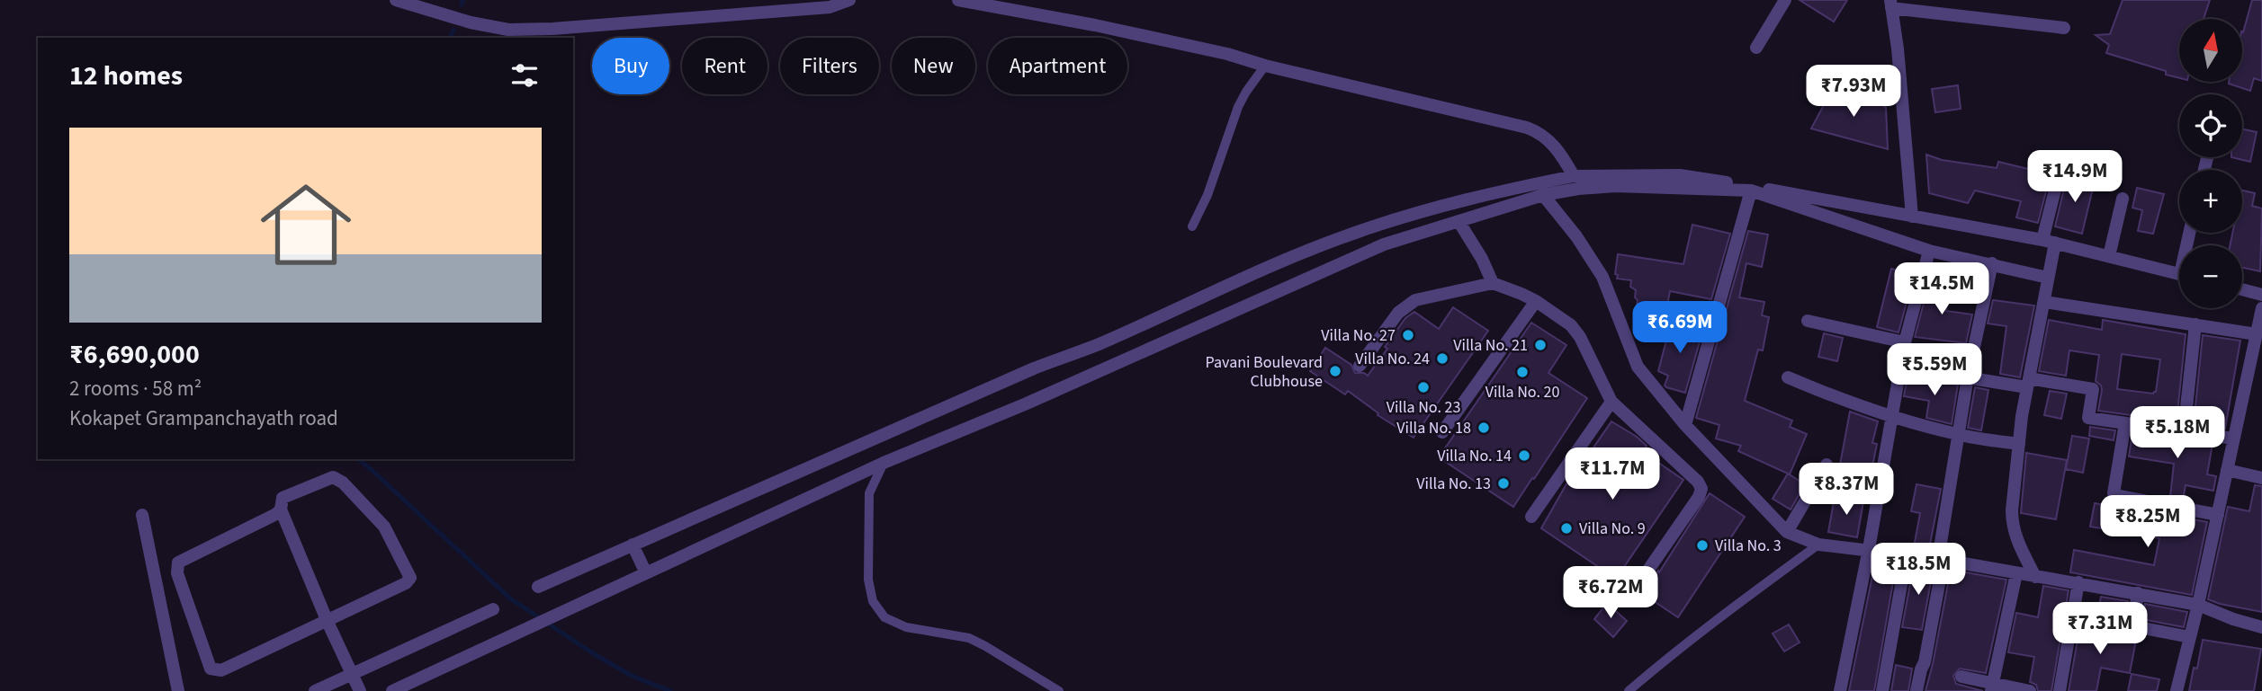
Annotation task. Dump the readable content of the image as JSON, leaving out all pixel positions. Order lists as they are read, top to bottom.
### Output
{
  "places": [
    "Villa No. 27",
    "Villa No. 21",
    "Villa No. 24",
    "Pavani Boulevard Clubhouse",
    "Villa No. 20",
    "Villa No. 23",
    "Villa No. 18",
    "Villa No. 14",
    "Villa No. 13",
    "Villa No. 9",
    "Villa No. 3"
  ],
  "north": "top",
  "page": {
    "map_buttons": ["+", "−"],
    "chip": [
      "Buy",
      "Rent",
      "Filters",
      "New",
      "Apartment"
    ],
    "heading": "12 homes",
    "price": [
      "₹7.93M",
      "₹14.9M",
      "₹14.5M",
      "₹6.69M",
      "₹5.59M",
      "₹5.18M",
      "₹11.7M",
      "₹8.37M",
      "₹8.25M",
      "₹18.5M",
      "₹6.72M",
      "₹7.31M"
    ],
    "list": [
      {
        "name": "₹6,690,000",
        "note": "2 rooms · 58 m² · Kokapet Grampanchayath road"
      }
    ]
  }
}
